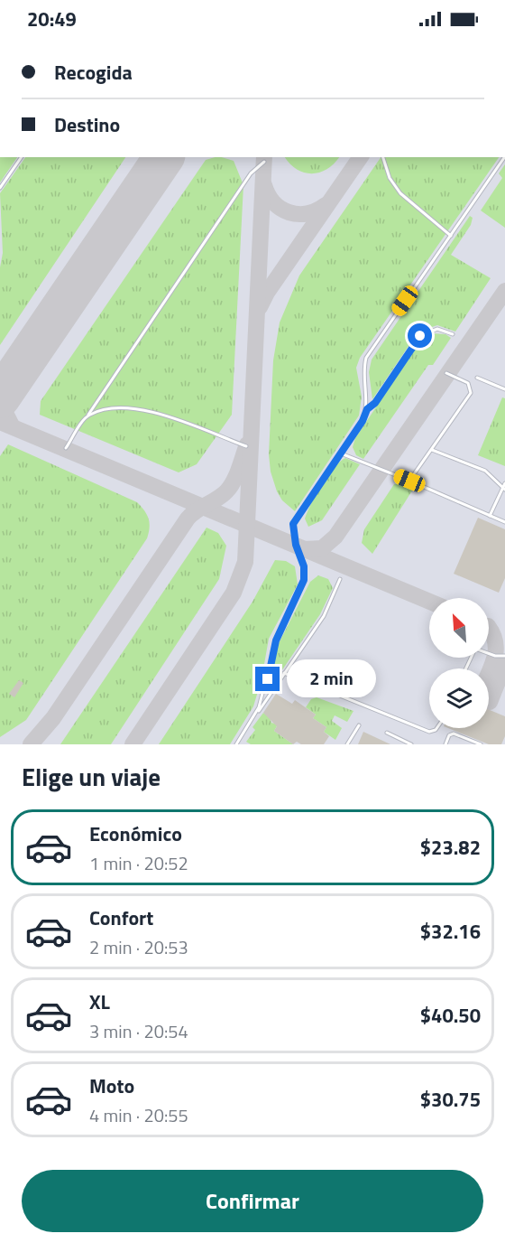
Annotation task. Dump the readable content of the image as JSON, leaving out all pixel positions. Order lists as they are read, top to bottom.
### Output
{
  "north": "top left",
  "page": {
    "status": "20:49",
    "banner": ["Recogida", "Destino"],
    "bubble": "2 min",
    "heading": "Elige un viaje",
    "list": [
      {
        "name": "Económico",
        "note": "1 min · 20:52",
        "value": "$23.82"
      },
      {
        "name": "Confort",
        "note": "2 min · 20:53",
        "value": "$32.16"
      },
      {
        "name": "XL",
        "note": "3 min · 20:54",
        "value": "$40.50"
      },
      {
        "name": "Moto",
        "note": "4 min · 20:55",
        "value": "$30.75"
      }
    ],
    "buttons": "Confirmar"
  }
}
